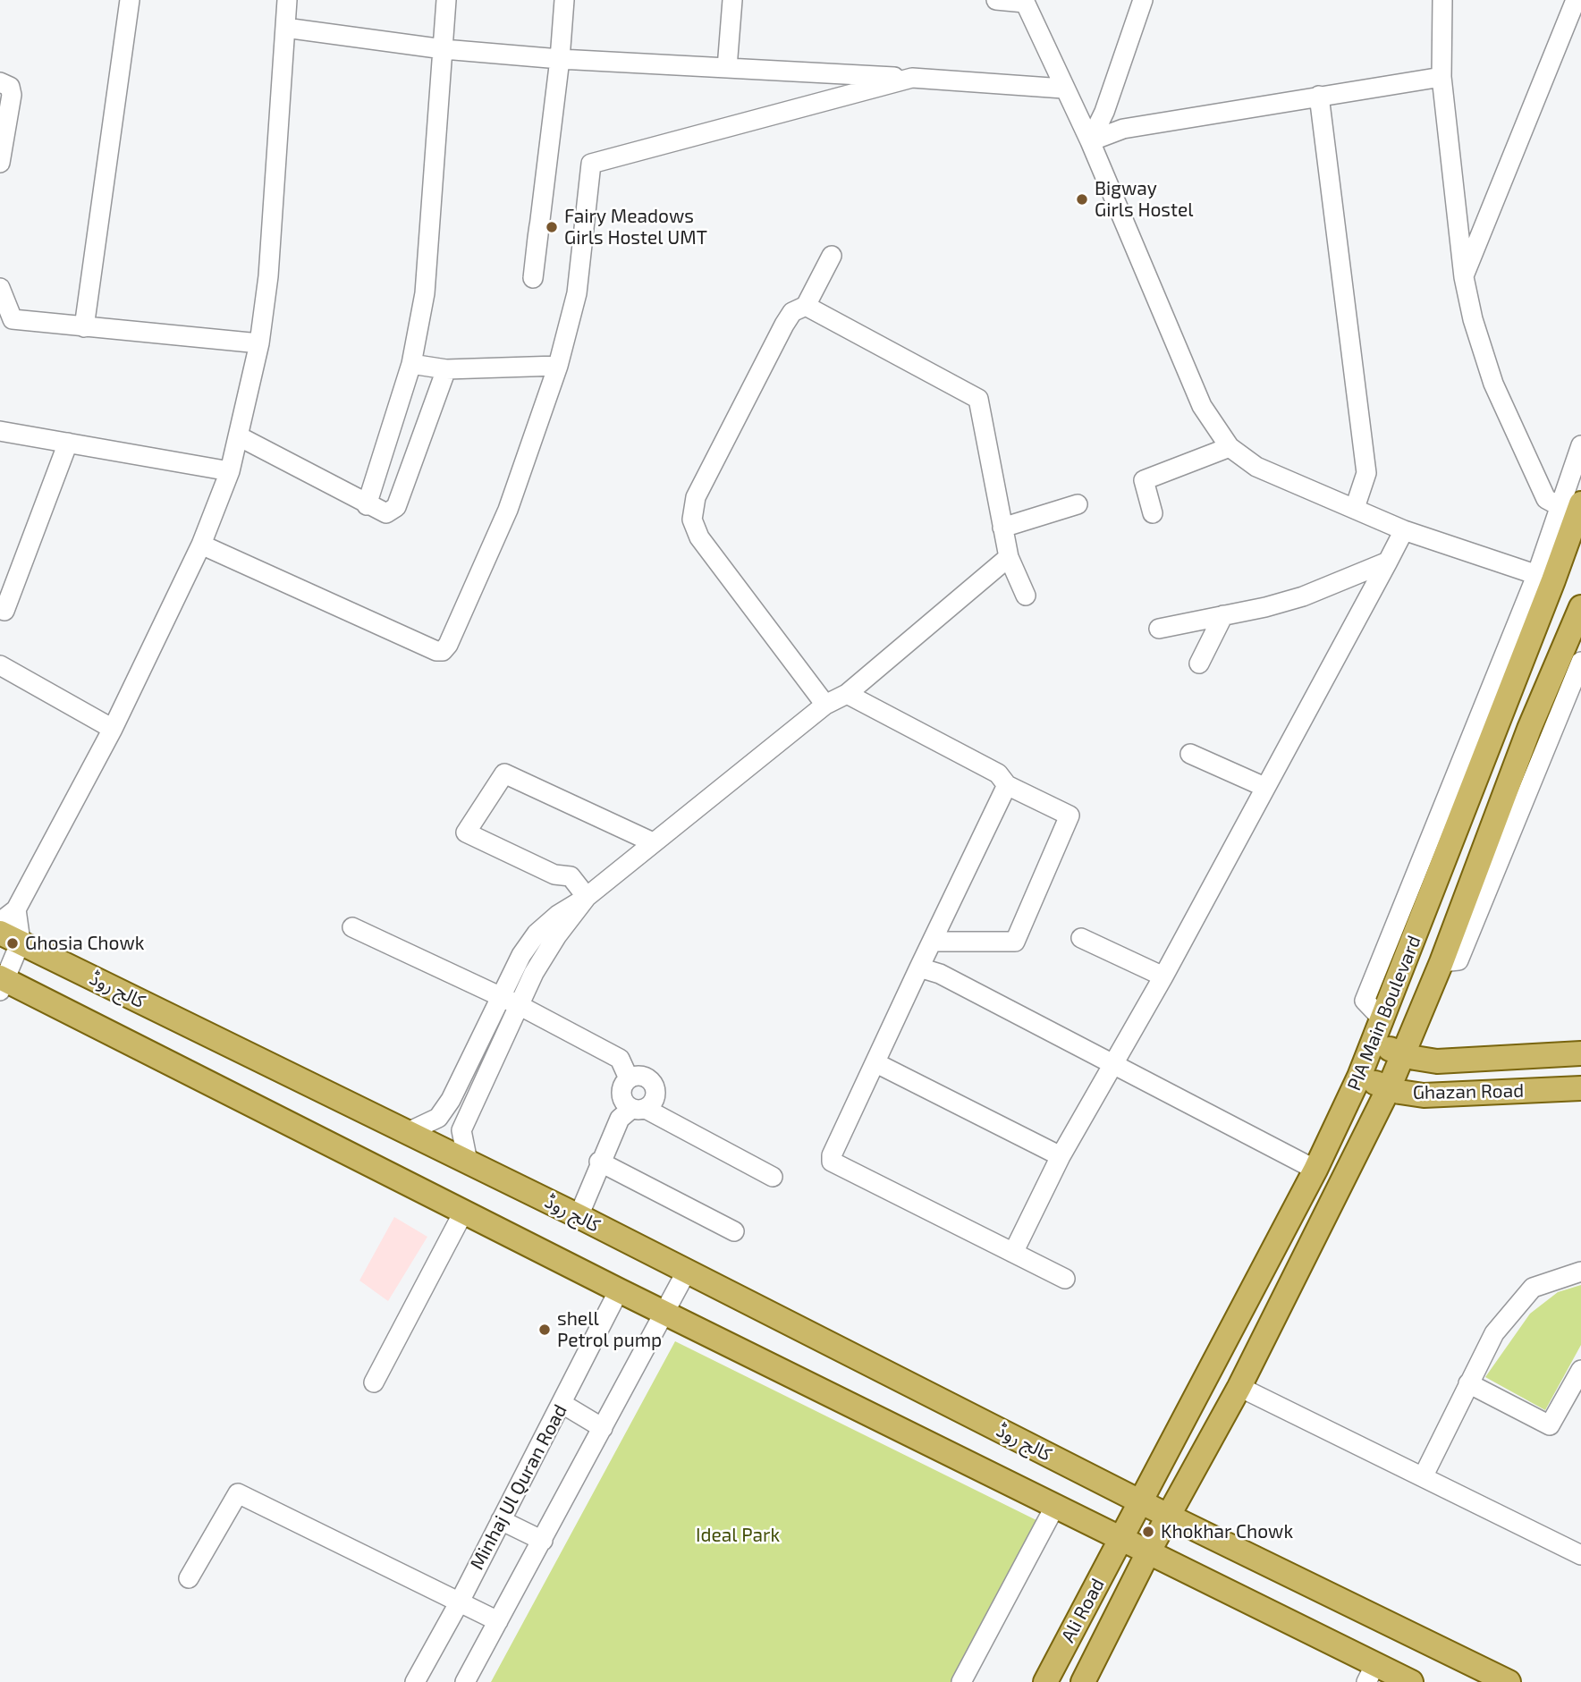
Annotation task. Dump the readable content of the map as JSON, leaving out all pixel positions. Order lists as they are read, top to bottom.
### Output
{
  "streets": {
    "main road": [
      "کالج روڈ",
      "PIA Main Boulevard",
      "Ghazan Road",
      "Ali Road"
    ],
    "street": ["Minhaj Ul Quran Road"]
  },
  "crossings": [
    ["کالج روڈ", "PIA Main Boulevard"],
    ["کالج روڈ", "Ali Road"],
    ["PIA Main Boulevard", "Ghazan Road"],
    ["PIA Main Boulevard", "Ali Road"]
  ],
  "parks": ["Ideal Park"],
  "places": [
    "Bigway Girls Hostel",
    "Fairy Meadows Girls Hostel UMT",
    "Ghosia Chowk",
    "shell Petrol pump",
    "Khokhar Chowk"
  ]
}
